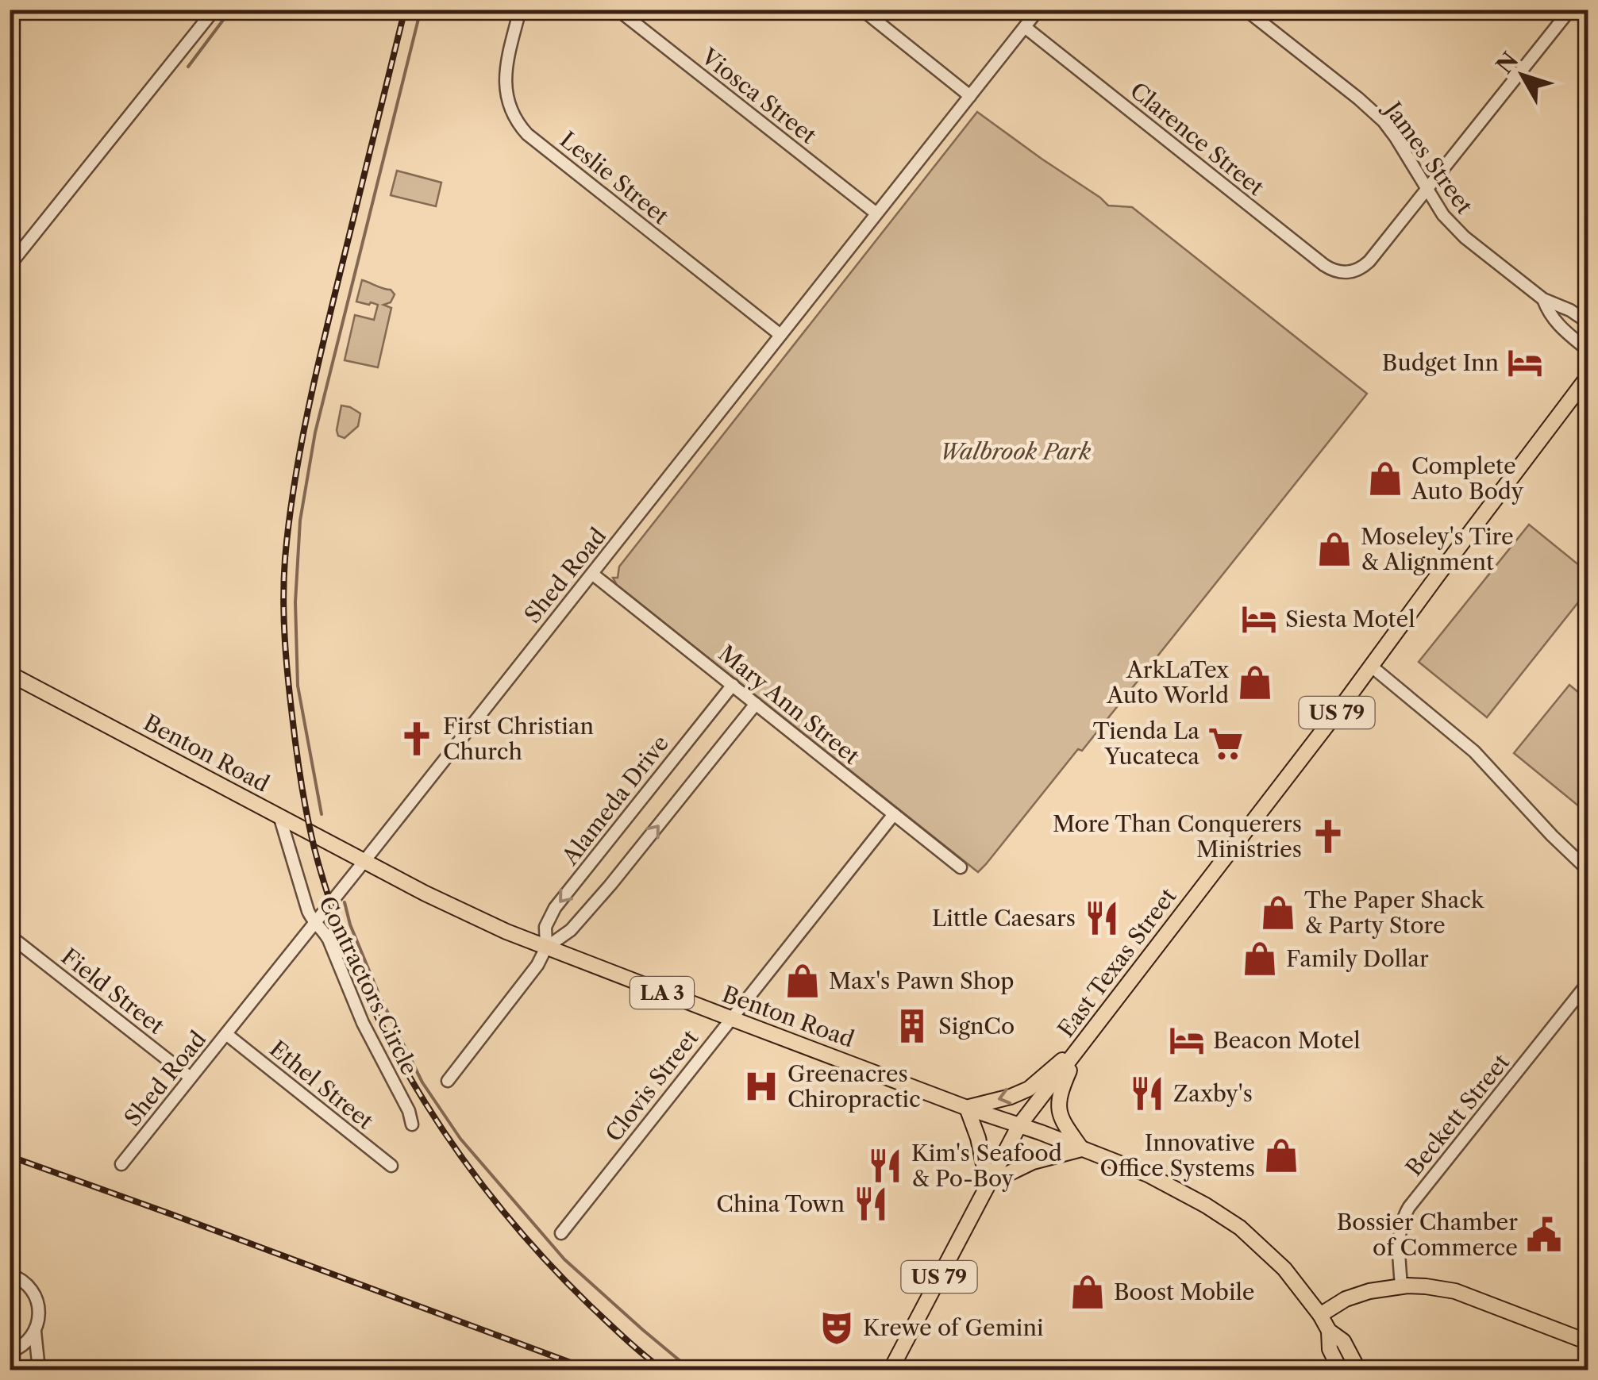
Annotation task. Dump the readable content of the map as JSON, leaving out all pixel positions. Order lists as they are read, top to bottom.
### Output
{
  "streets": {
    "main road": [
      "US 79",
      "Benton Road",
      "East Texas Street",
      "LA 3"
    ],
    "street": [
      "Viosca Street",
      "Clarence Street",
      "James Street",
      "Leslie Street",
      "Shed Road",
      "Mary Ann Street",
      "Alameda Drive",
      "Contractors Circle",
      "Field Street",
      "Ethel Street",
      "Clovis Street",
      "Beckett Street"
    ]
  },
  "crossings": [
    ["Viosca Street", "Shed Road"],
    ["Clarence Street", "James Street"],
    ["Clarence Street", "Shed Road"],
    ["Leslie Street", "Shed Road"],
    ["Shed Road", "Mary Ann Street"],
    ["Shed Road", "Benton Road"],
    ["Shed Road", "Contractors Circle"],
    ["Shed Road", "Field Street"],
    ["Shed Road", "Ethel Street"],
    ["Mary Ann Street", "Alameda Drive"],
    ["Mary Ann Street", "Clovis Street"],
    ["Benton Road", "Alameda Drive"],
    ["Benton Road", "East Texas Street"],
    ["Benton Road", "Contractors Circle"],
    ["Benton Road", "LA 3"],
    ["Benton Road", "Clovis Street"]
  ],
  "parks": ["Walbrook Park"],
  "places": {
    "hotel": ["Budget Inn", "Siesta Motel", "Beacon Motel"],
    "shop": [
      "Complete Auto Body",
      "Moseley's Tire & Alignment",
      "ArkLaTex Auto World",
      "The Paper Shack & Party Store",
      "Family Dollar",
      "Max's Pawn Shop",
      "Innovative Office Systems",
      "Boost Mobile"
    ],
    "church": ["First Christian Church", "More Than Conquerers Ministries"],
    "supermarket": ["Tienda La Yucateca"],
    "restaurant": [
      "Little Caesars",
      "Zaxby's",
      "Kim's Seafood & Po-Boy",
      "China Town"
    ],
    "building": ["SignCo"],
    "hospital": ["Greenacres Chiropractic"],
    "public building": ["Bossier Chamber of Commerce"],
    "theatre": ["Krewe of Gemini"]
  },
  "north": "top left"
}
